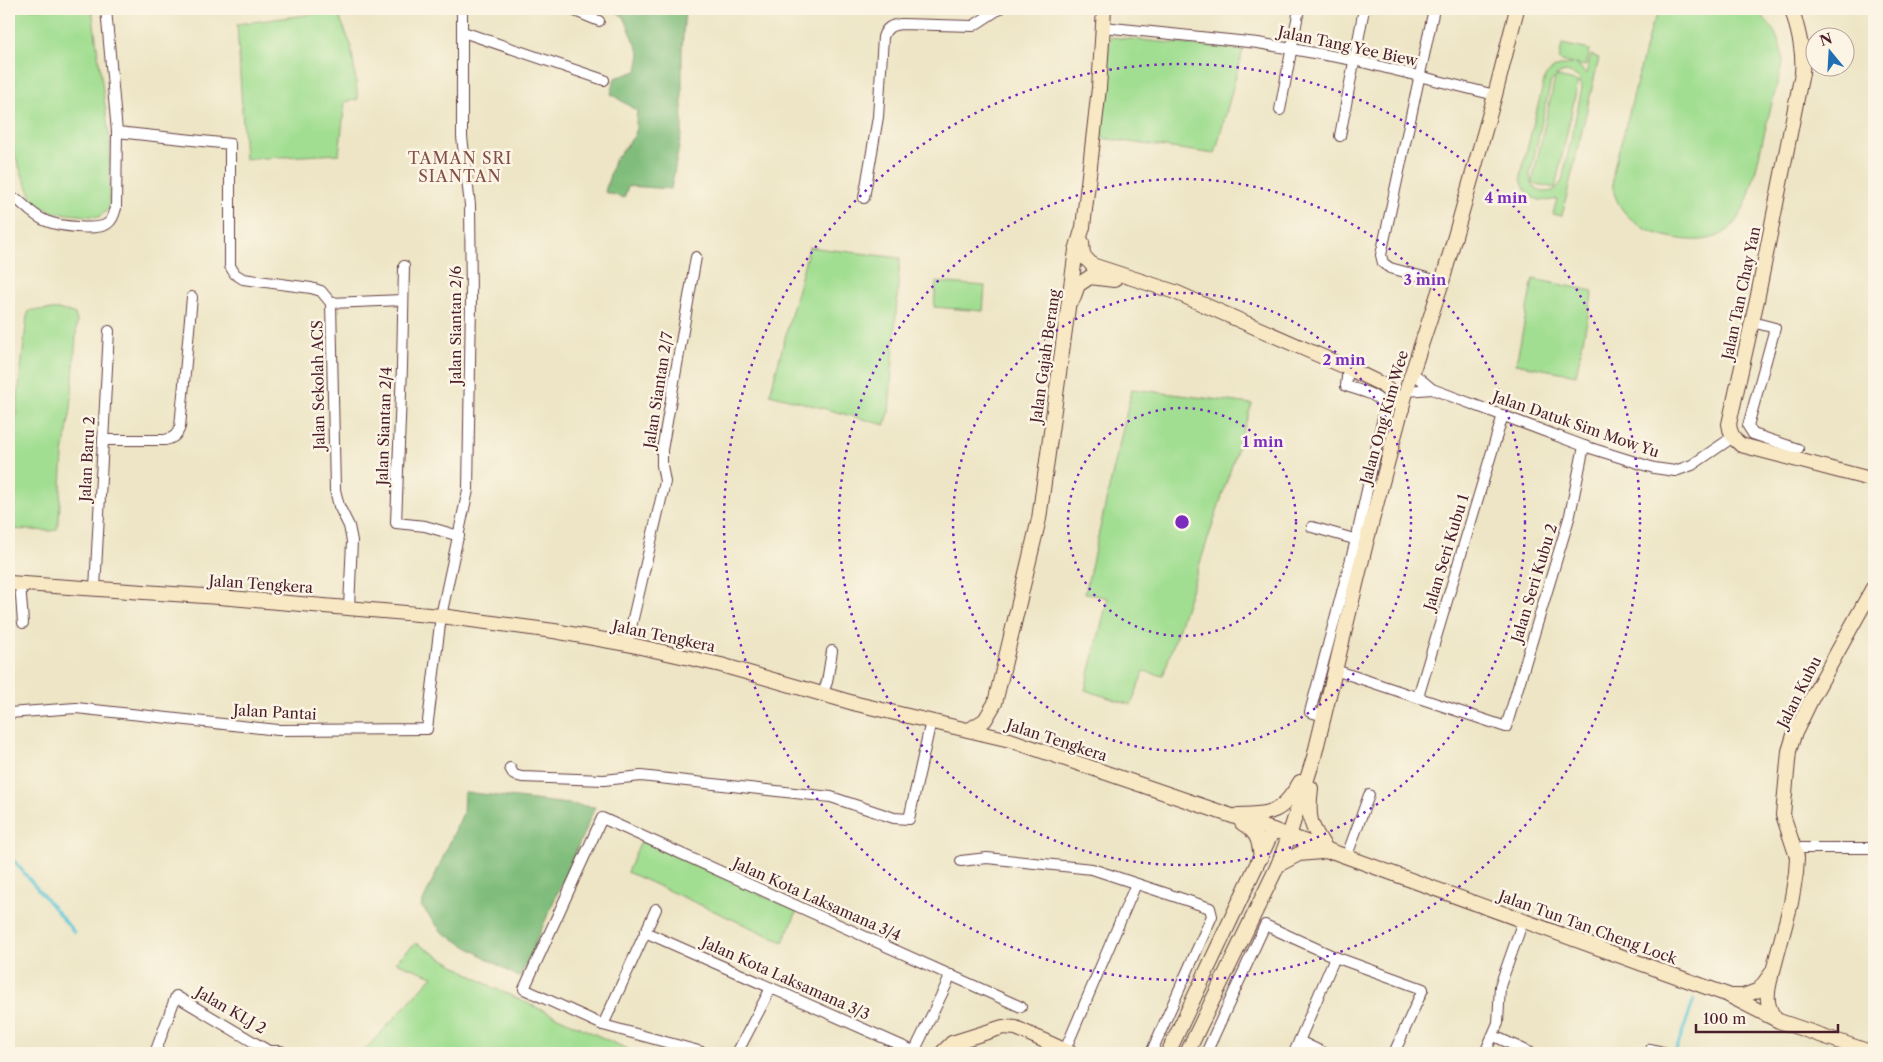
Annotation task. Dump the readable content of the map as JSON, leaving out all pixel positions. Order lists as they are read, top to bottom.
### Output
{
  "streets": {
    "main road": [
      "Jalan Tan Chay Yan",
      "Jalan Gajah Berang",
      "Jalan Ong Kim Wee",
      "Jalan Tengkera",
      "Jalan Kubu",
      "Jalan Tun Tan Cheng Lock"
    ],
    "street": [
      "Jalan Tang Yee Biew",
      "Jalan Siantan 2/6",
      "Jalan Sekolah ACS",
      "Jalan Siantan 2/7",
      "Jalan Datuk Sim Mow Yu",
      "Jalan Siantan 2/4",
      "Jalan Baru 2",
      "Jalan Seri Kubu 1",
      "Jalan Seri Kubu 2",
      "Jalan Pantai",
      "Jalan Kota Laksamana 3/4",
      "Jalan Kota Laksamana 3/3",
      "Jalan KLJ 2"
    ]
  },
  "crossings": [
    ["Jalan Tang Yee Biew", "Jalan Gajah Berang"],
    ["Jalan Tang Yee Biew", "Jalan Ong Kim Wee"],
    ["Jalan Tan Chay Yan", "Jalan Datuk Sim Mow Yu"],
    ["Jalan Siantan 2/6", "Jalan Siantan 2/4"],
    ["Jalan Siantan 2/6", "Jalan Tengkera"],
    ["Jalan Siantan 2/6", "Jalan Pantai"],
    ["Jalan Gajah Berang", "Jalan Tengkera"],
    ["Jalan Sekolah ACS", "Jalan Tengkera"],
    ["Jalan Siantan 2/7", "Jalan Tengkera"],
    ["Jalan Ong Kim Wee", "Jalan Datuk Sim Mow Yu"],
    ["Jalan Ong Kim Wee", "Jalan Tengkera"],
    ["Jalan Ong Kim Wee", "Jalan Tun Tan Cheng Lock"],
    ["Jalan Datuk Sim Mow Yu", "Jalan Seri Kubu 1"],
    ["Jalan Datuk Sim Mow Yu", "Jalan Seri Kubu 2"],
    ["Jalan Baru 2", "Jalan Tengkera"],
    ["Jalan Seri Kubu 1", "Jalan Seri Kubu 2"],
    ["Jalan Tengkera", "Jalan Pantai"],
    ["Jalan Tengkera", "Jalan Tun Tan Cheng Lock"],
    ["Jalan Kubu", "Jalan Tun Tan Cheng Lock"]
  ],
  "districts": ["TAMAN SRI SIANTAN"],
  "scale_bar": "100 m",
  "north": "top",
  "rings": [
    "4 min",
    "3 min",
    "2 min",
    "1 min"
  ]
}
